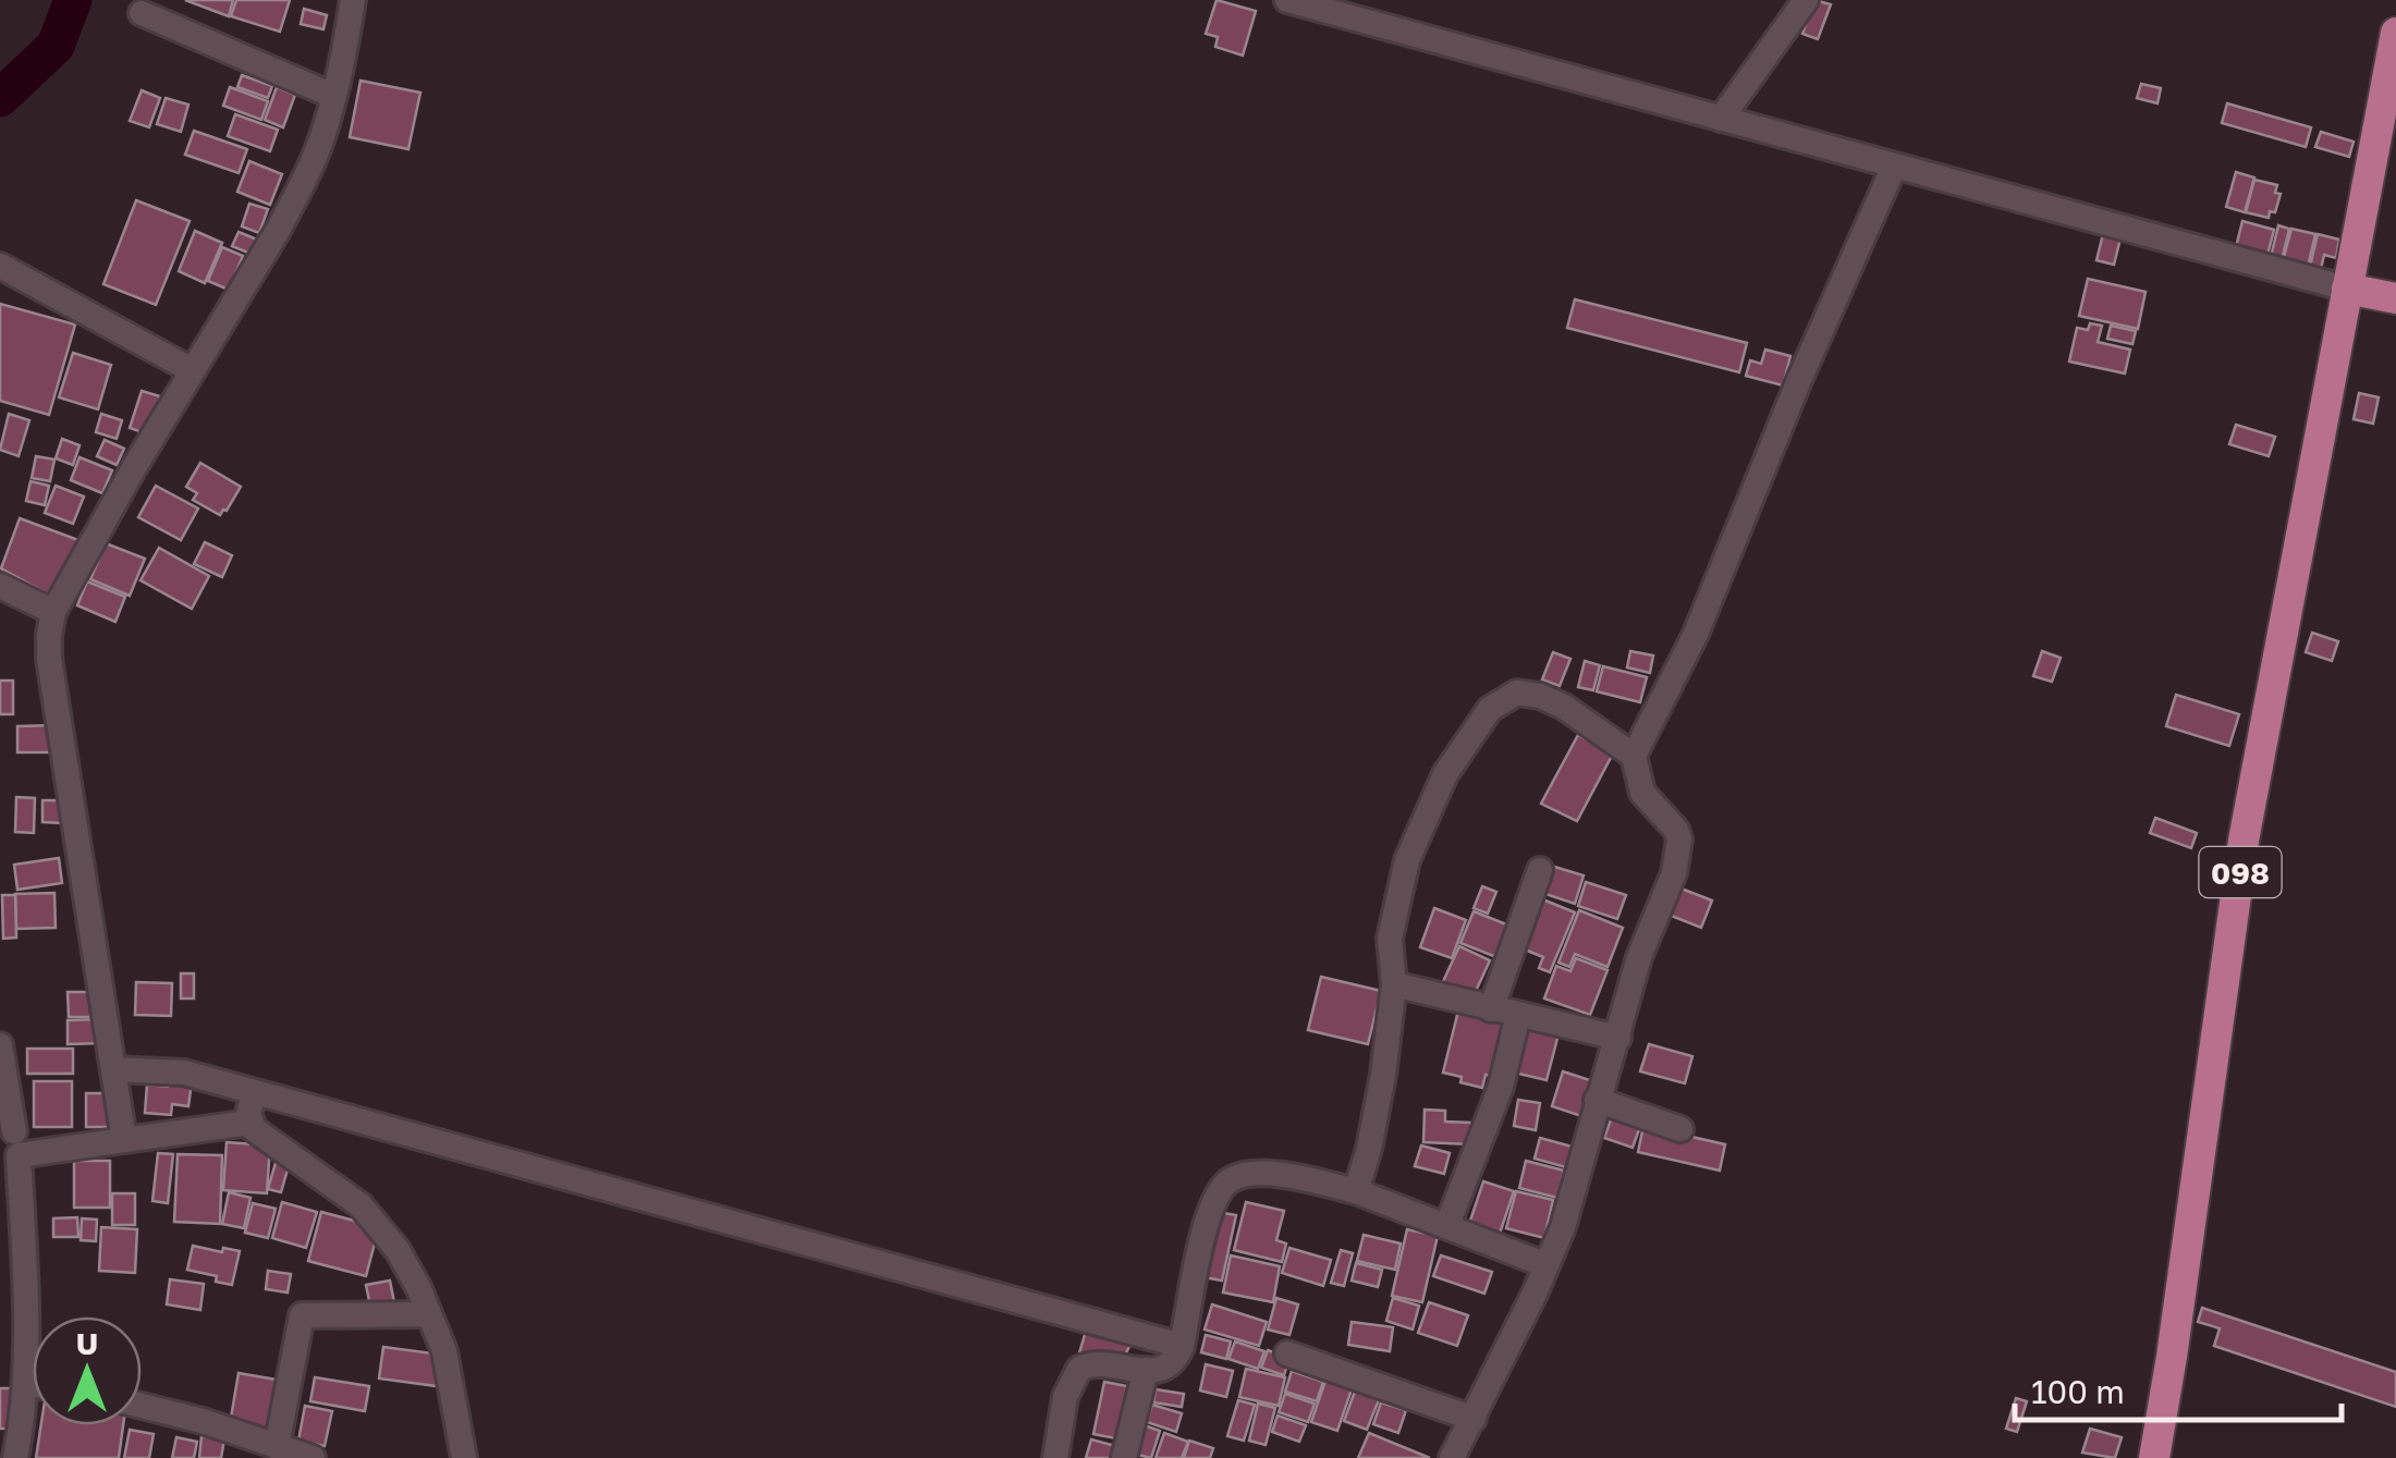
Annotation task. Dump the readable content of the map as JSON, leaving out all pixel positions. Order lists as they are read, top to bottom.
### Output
{
  "streets": {
    "main road": ["098"]
  },
  "scale_bar": "100 m",
  "north": "top"
}
